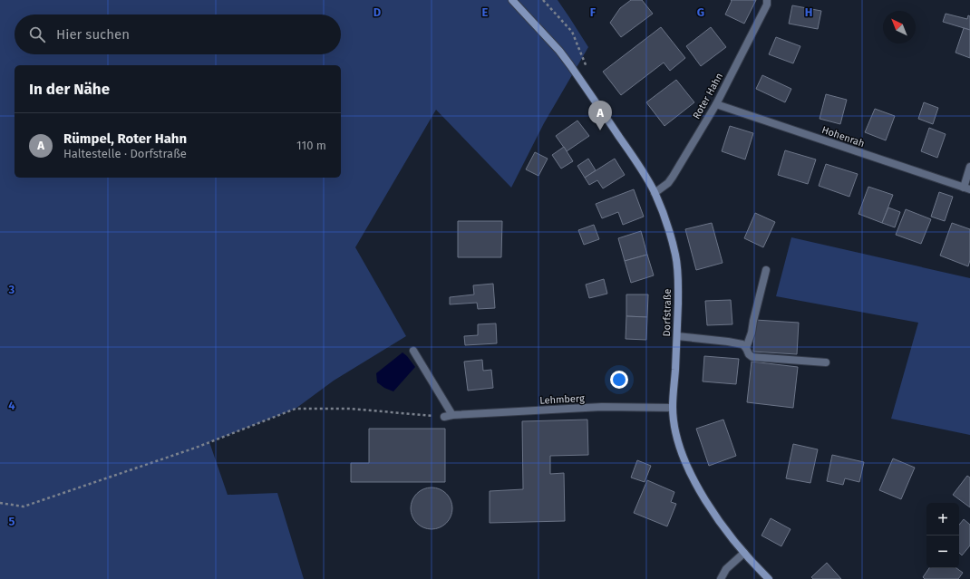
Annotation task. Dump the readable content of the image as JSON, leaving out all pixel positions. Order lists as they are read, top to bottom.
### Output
{
  "streets": {
    "street": [
      "Roter Hahn",
      "Hohenrah",
      "Dorfstraße",
      "Lehmberg"
    ]
  },
  "crossings": [
    ["Roter Hahn", "Hohenrah"],
    ["Roter Hahn", "Dorfstraße"],
    ["Dorfstraße", "Lehmberg"]
  ],
  "north": "top left",
  "page": {
    "search": "Hier suchen",
    "heading": "In der Nähe",
    "pins": "A",
    "list": [
      {
        "mark": "A",
        "name": "Rümpel, Roter Hahn",
        "note": "Haltestelle · Dorfstraße",
        "value": "110 m"
      }
    ],
    "map_buttons": ["+", "−"]
  },
  "grid": {
    "columns": [
      "D",
      "E",
      "F",
      "G",
      "H"
    ],
    "rows": ["3", "4", "5"]
  }
}
